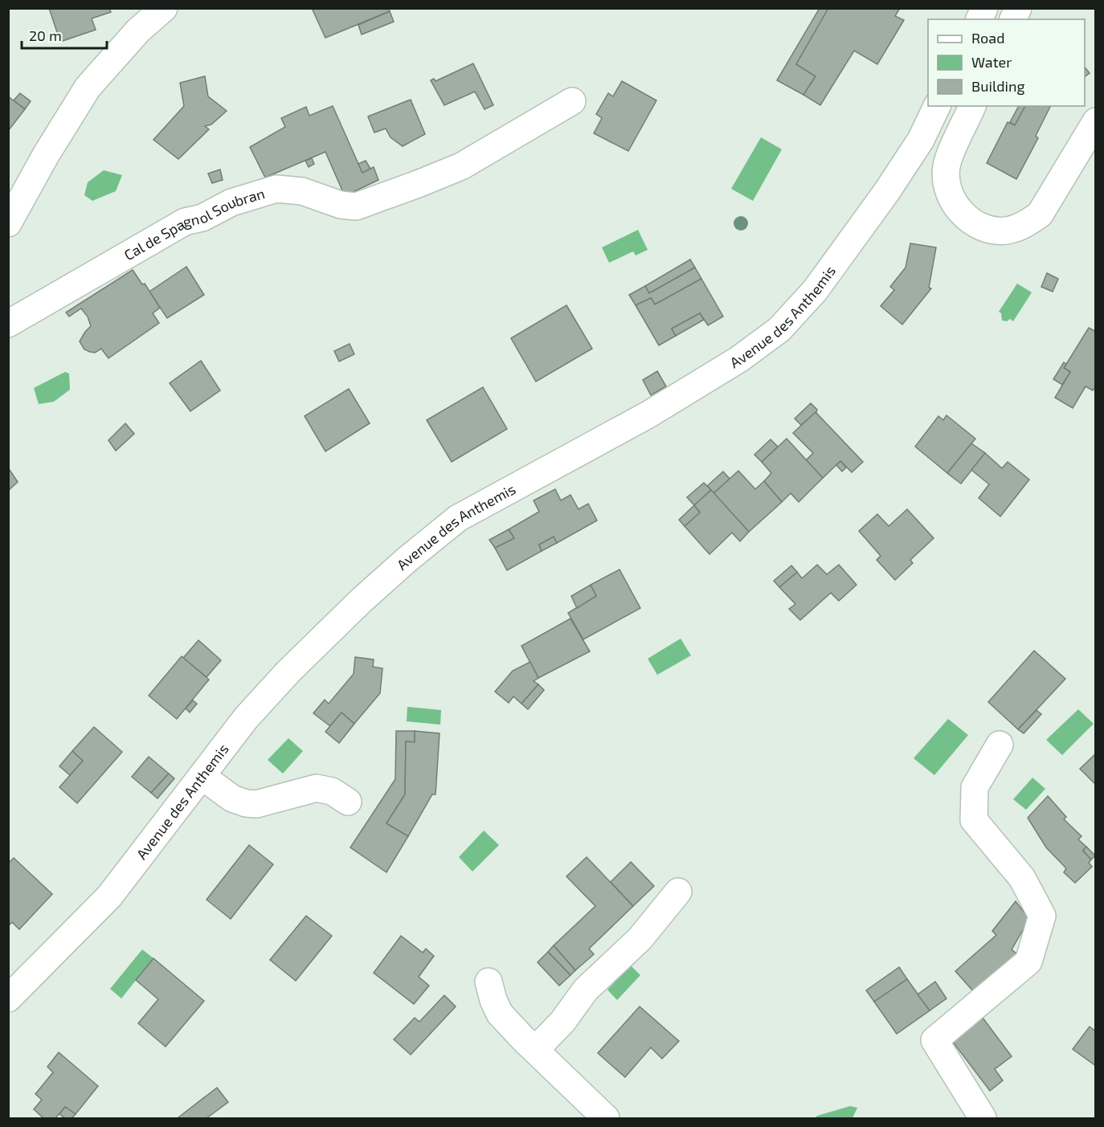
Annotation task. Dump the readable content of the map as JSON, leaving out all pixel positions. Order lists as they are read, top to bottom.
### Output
{
  "streets": {
    "street": ["Cal de Spagnol Soubran", "Avenue des Anthemis"]
  },
  "legend": ["Road", "Water", "Building"],
  "scale_bar": "20 m"
}
